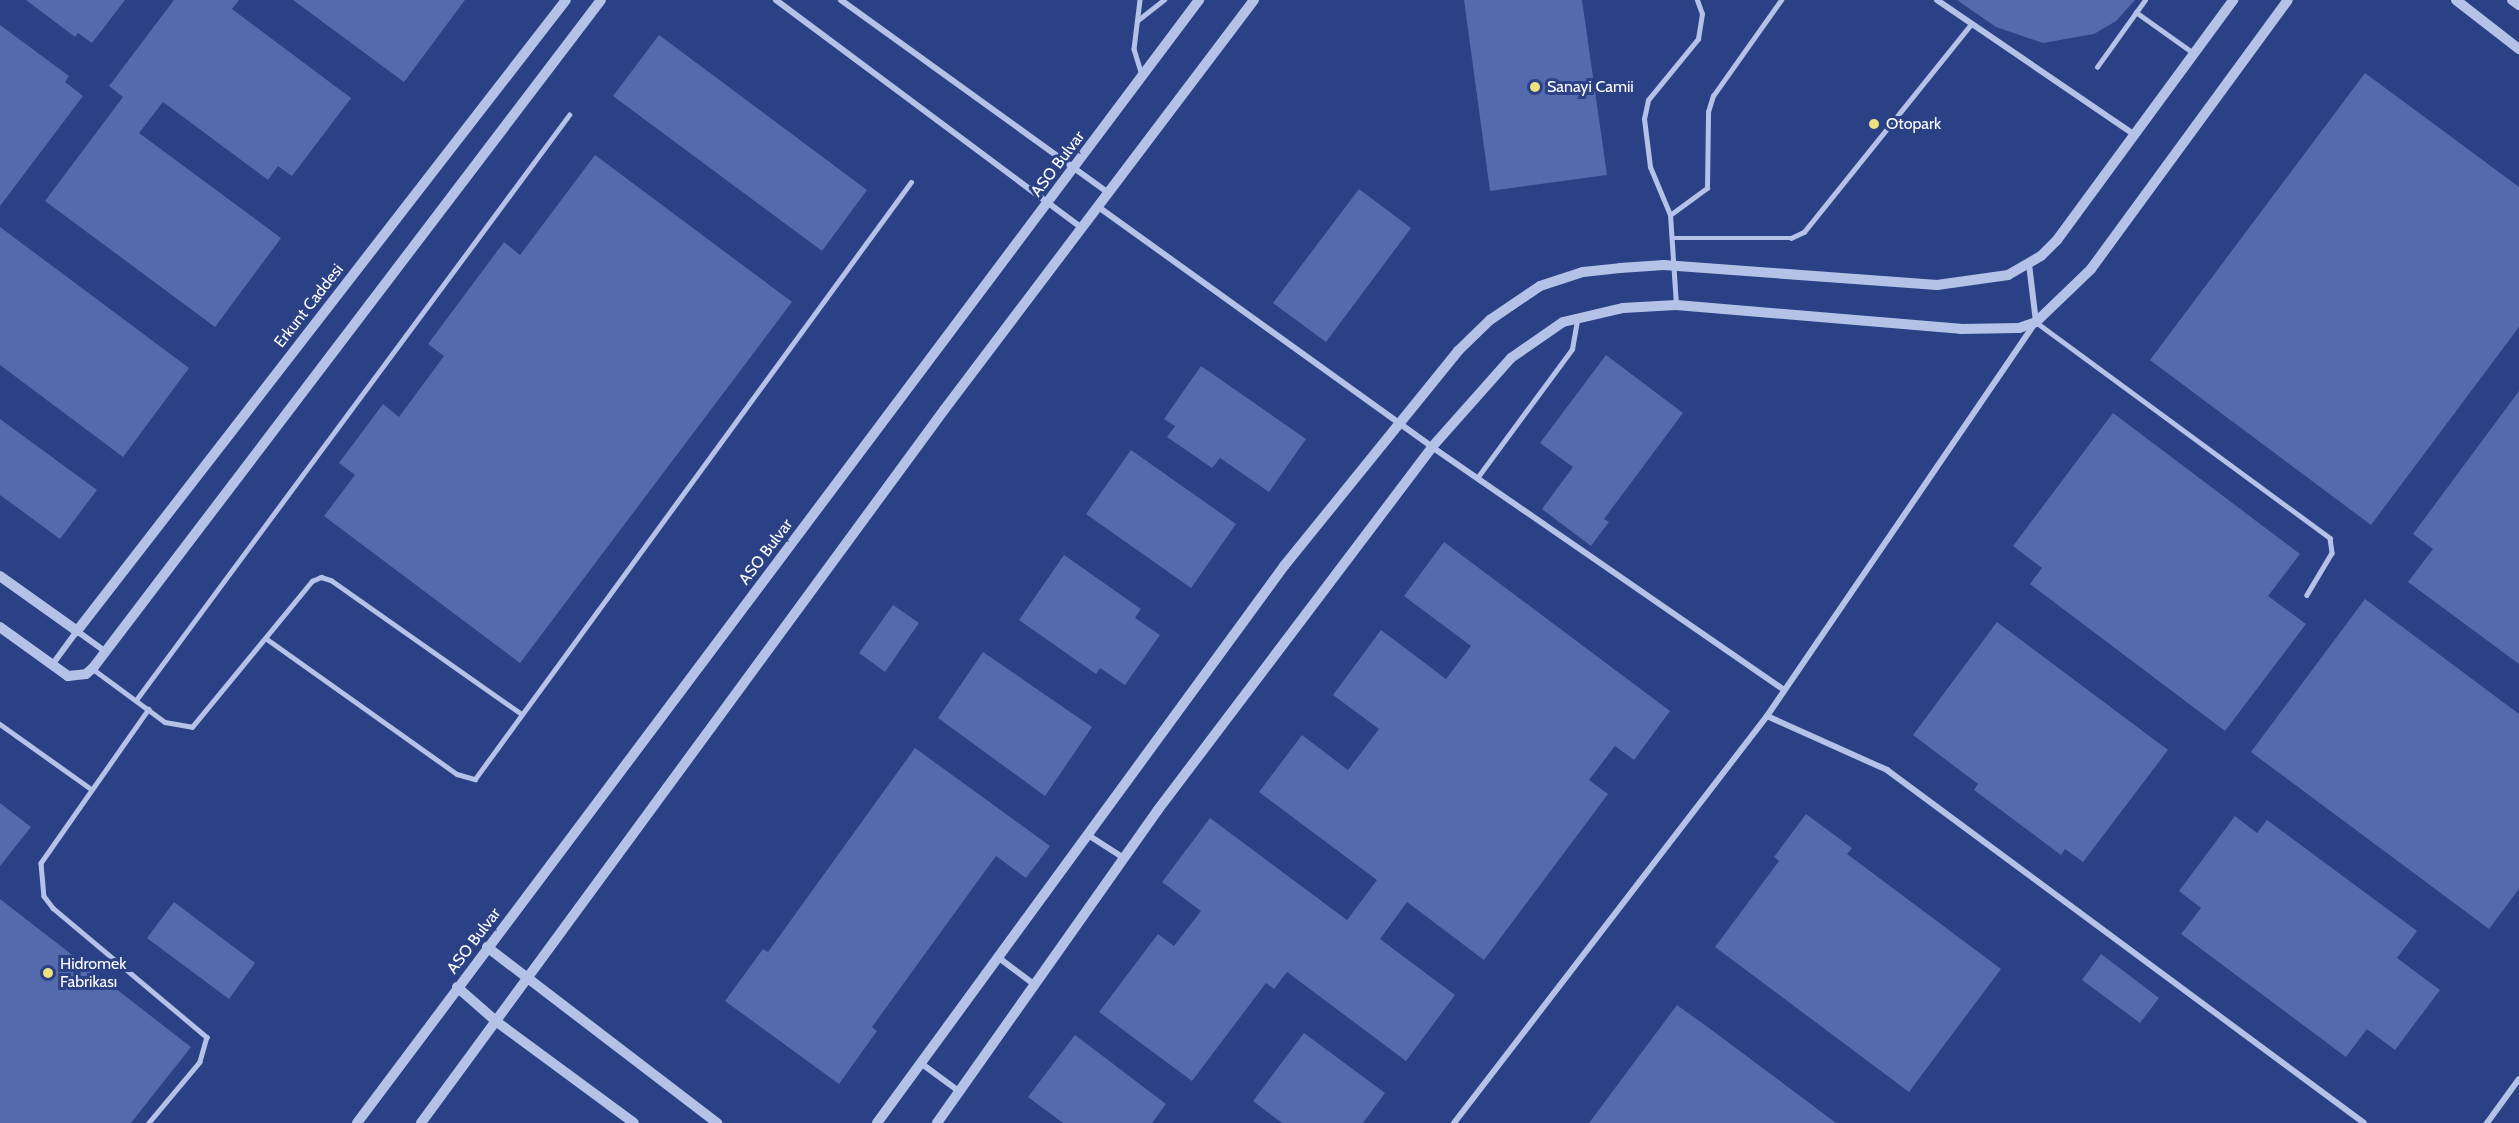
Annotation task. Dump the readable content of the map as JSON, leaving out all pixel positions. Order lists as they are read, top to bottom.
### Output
{
  "streets": {
    "street": ["ASO Bulvar", "Erkunt Caddesi"]
  },
  "places": ["Sanayi Camii", "Otopark", "Hidromek Fabrikası"]
}
